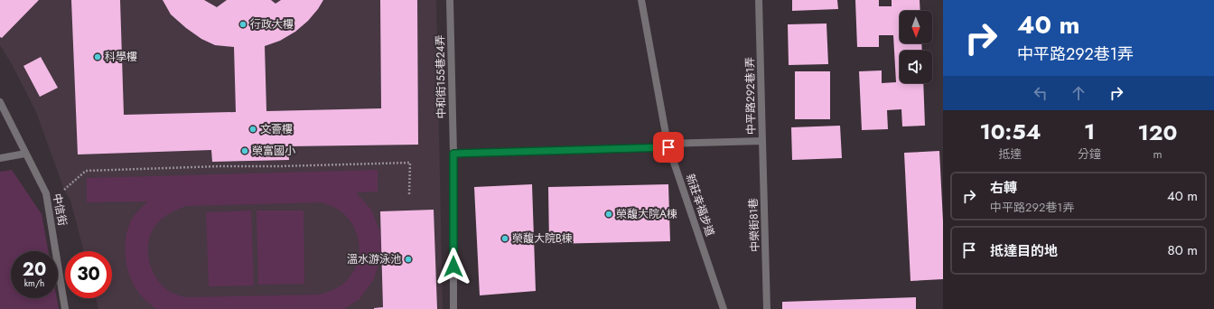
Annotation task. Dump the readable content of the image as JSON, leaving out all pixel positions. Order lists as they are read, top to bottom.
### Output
{
  "streets": {
    "street": [
      "中和街155巷24弄",
      "中平路292巷1弄",
      "新莊幸福步道",
      "中信街",
      "中榮街81巷"
    ]
  },
  "crossings": [
    ["中和街155巷24弄", "中平路292巷1弄"],
    ["中平路292巷1弄", "新莊幸福步道"],
    ["中平路292巷1弄", "中榮街81巷"]
  ],
  "places": [
    "行政大樓",
    "科學樓",
    "文薈樓",
    "榮富國小",
    "榮馥大院A棟",
    "榮馥大院B棟",
    "溫水游泳池"
  ],
  "north": "bottom",
  "page": {
    "turn": ["40 m", "中平路292巷1弄"],
    "eta": [
      "10:54",
      "抵達",
      "1",
      "分鐘",
      "120",
      "m"
    ],
    "list": [
      {
        "name": "右轉",
        "note": "中平路292巷1弄",
        "value": "40 m"
      },
      {
        "name": "抵達目的地",
        "value": "80 m"
      }
    ],
    "speed": "20 km/h",
    "limit": "30"
  }
}
